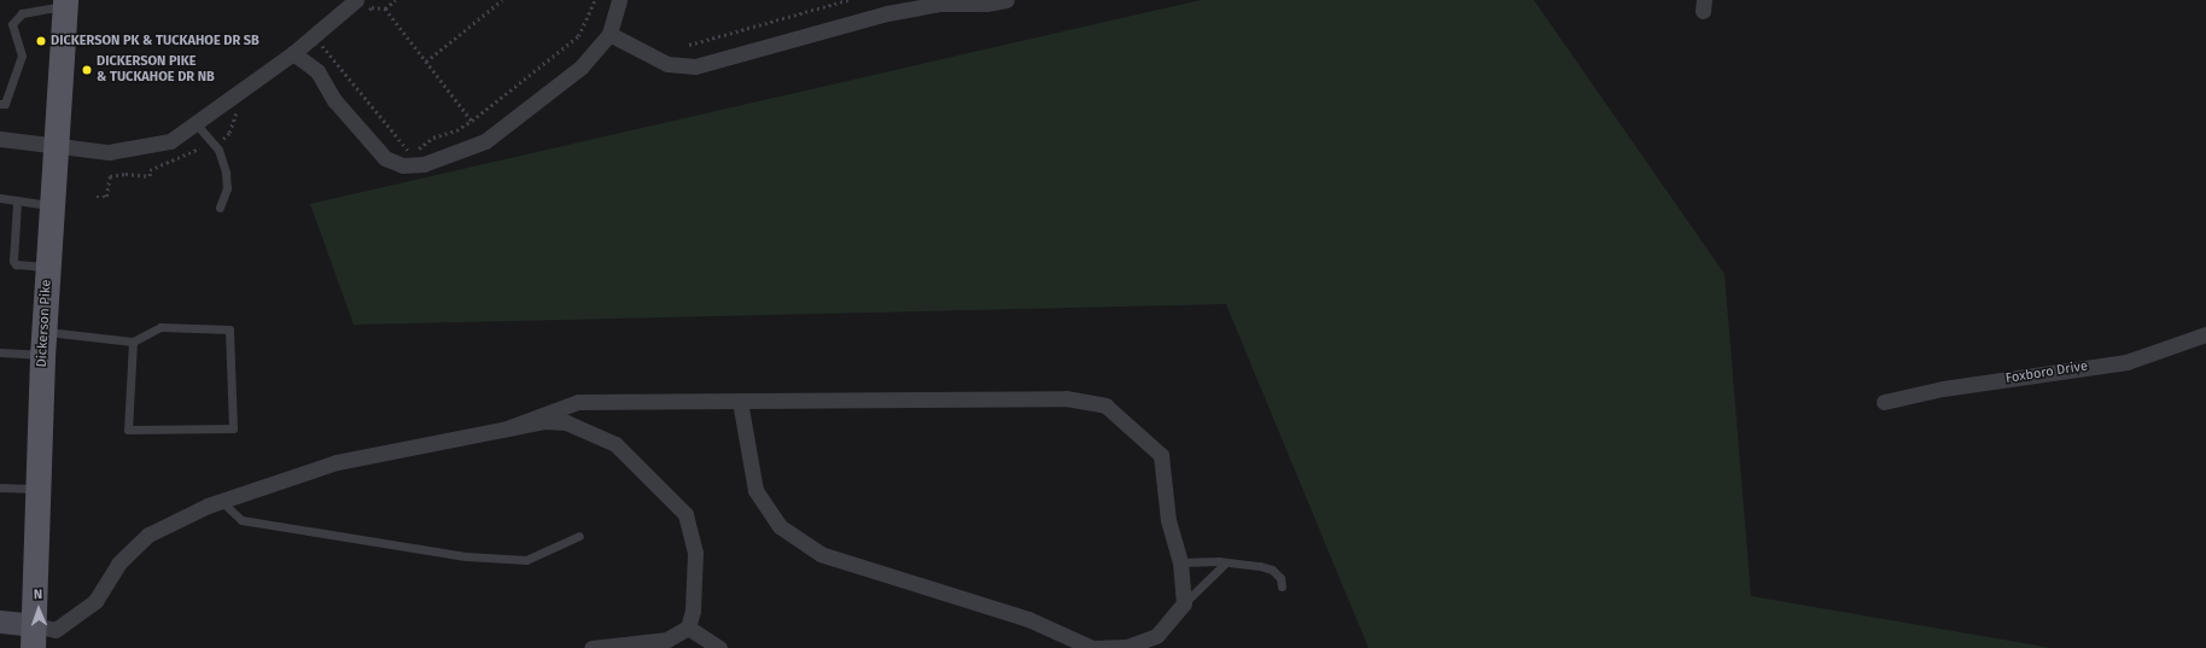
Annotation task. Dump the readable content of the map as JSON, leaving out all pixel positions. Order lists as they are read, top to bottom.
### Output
{
  "streets": {
    "main road": ["Dickerson Pike"],
    "street": ["Foxboro Drive"]
  },
  "places": ["DICKERSON PK & TUCKAHOE DR SB", "DICKERSON PIKE & TUCKAHOE DR NB"],
  "north": "top"
}
